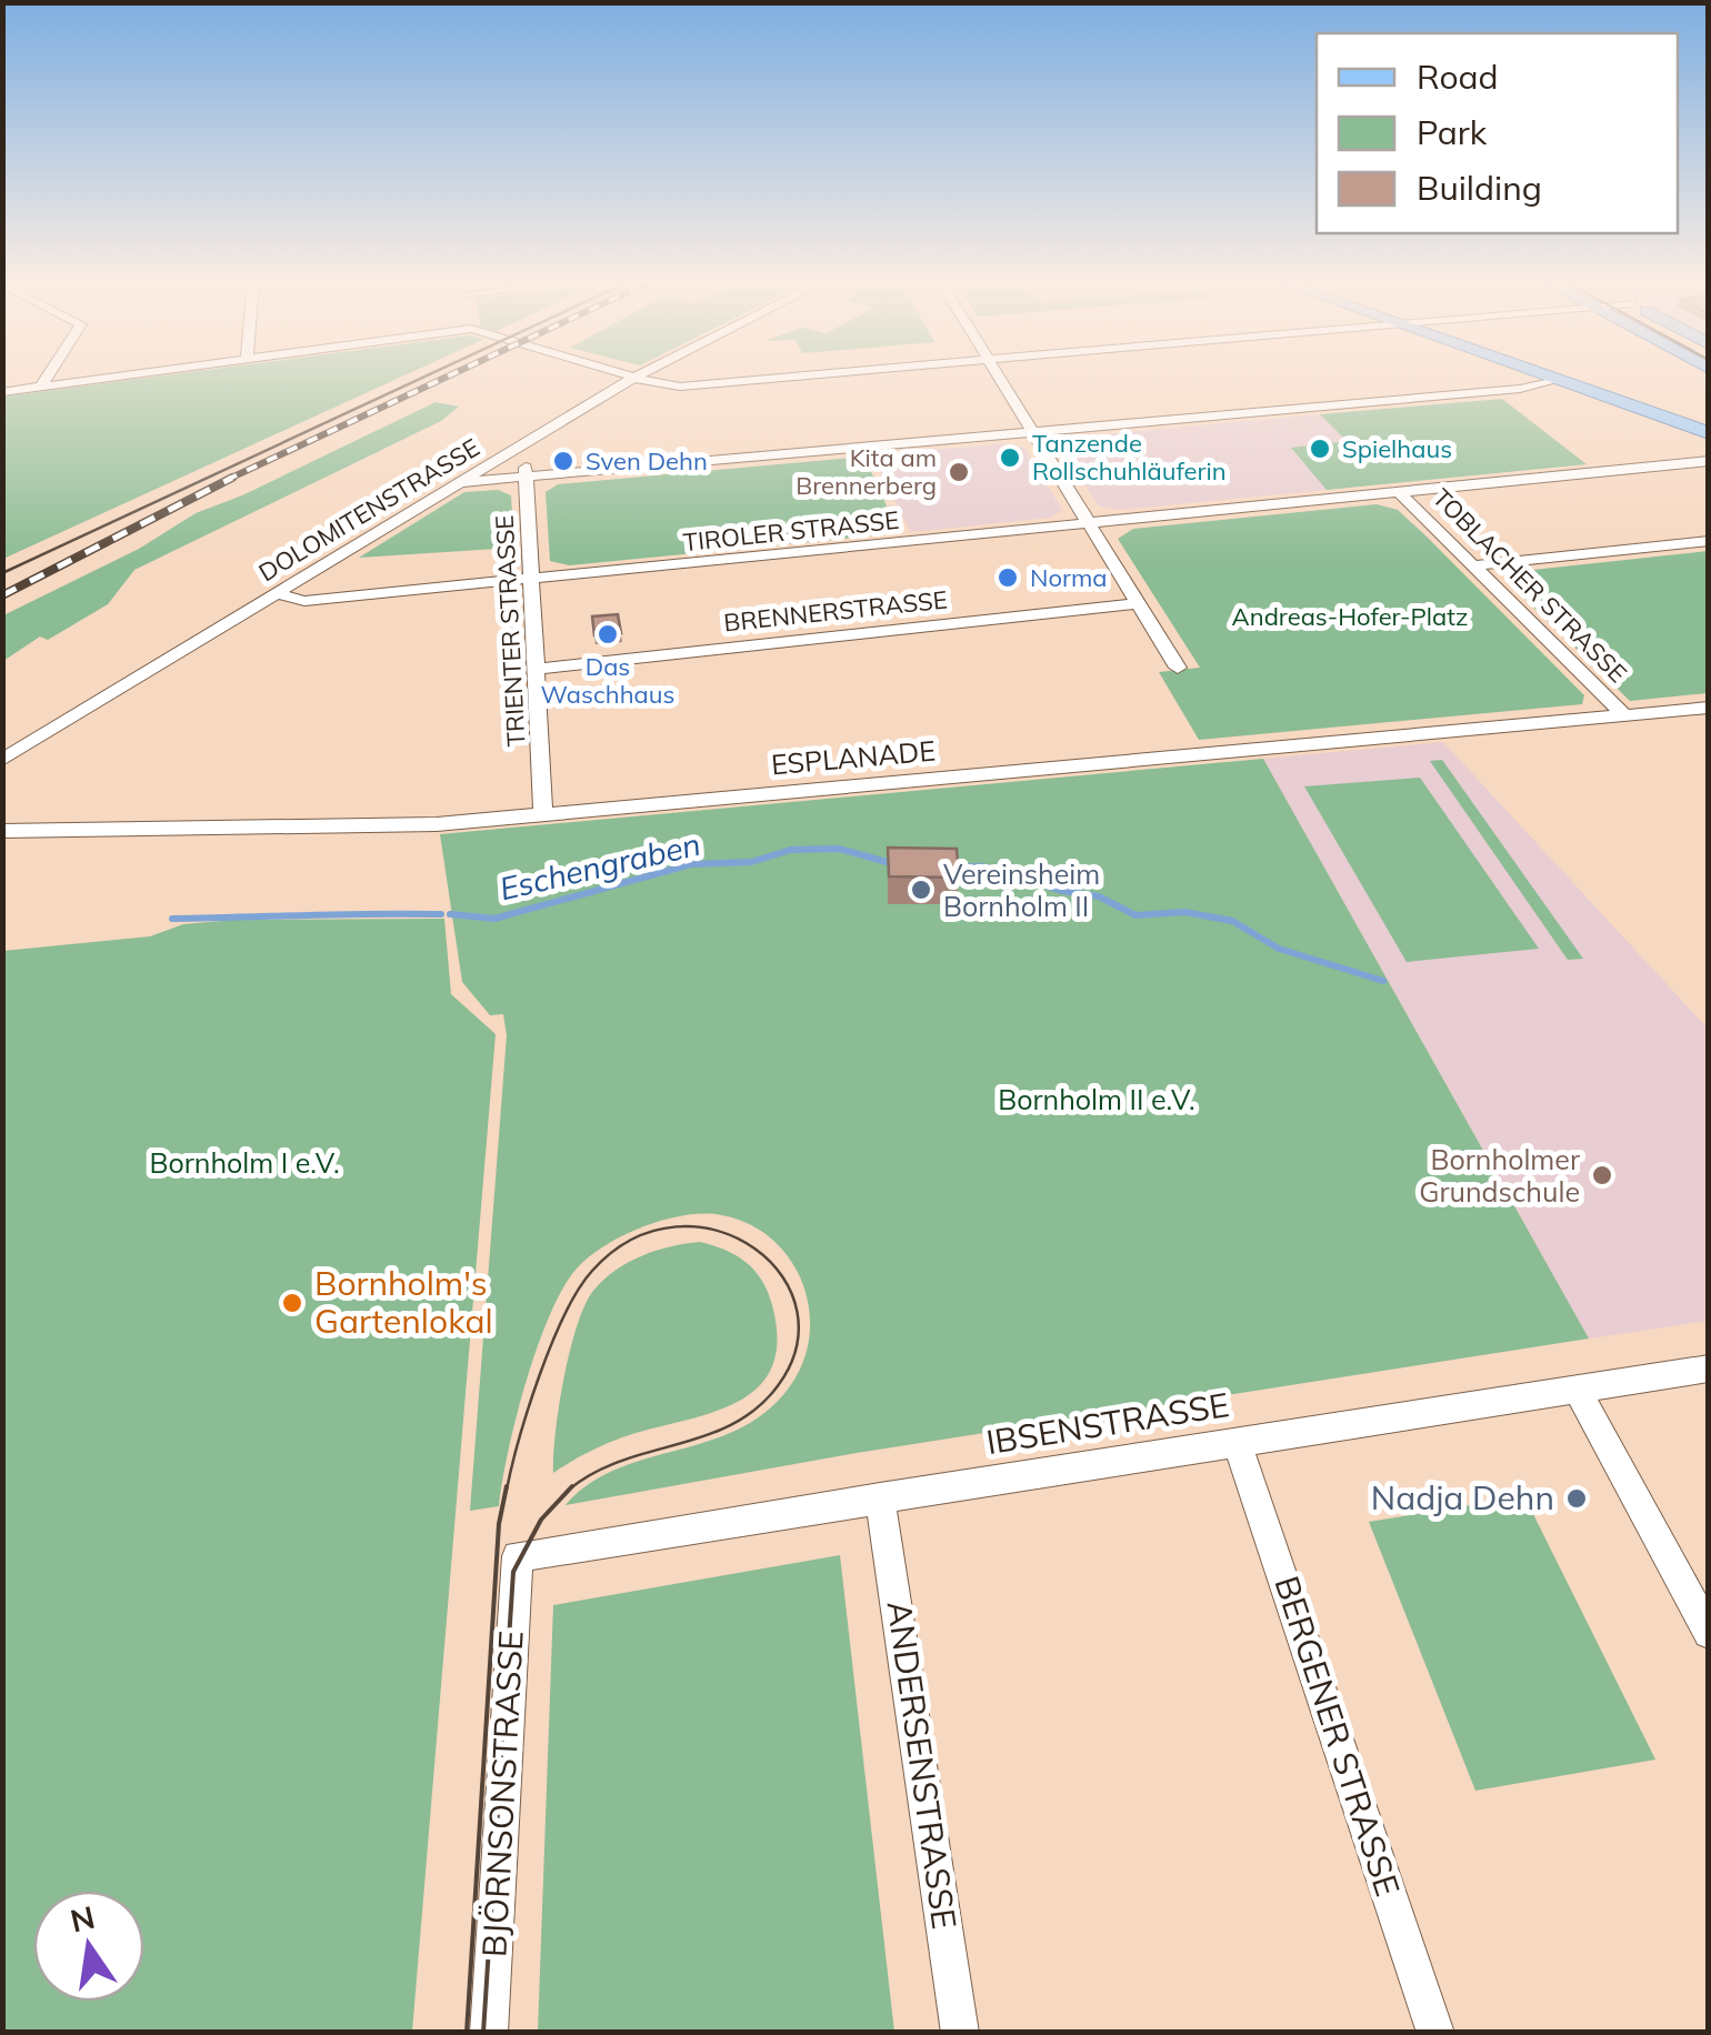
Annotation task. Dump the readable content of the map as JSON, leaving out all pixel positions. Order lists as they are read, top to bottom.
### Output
{
  "streets": {
    "street": [
      "DOLOMITENSTRASSE",
      "TIROLER STRASSE",
      "TOBLACHER STRASSE",
      "BRENNERSTRASSE",
      "TRIENTER STRASSE",
      "ESPLANADE",
      "IBSENSTRASSE",
      "BERGENER STRASSE",
      "ANDERSENSTRASSE",
      "BJÖRNSONSTRASSE"
    ]
  },
  "crossings": [
    ["DOLOMITENSTRASSE", "TIROLER STRASSE"],
    ["DOLOMITENSTRASSE", "TRIENTER STRASSE"],
    ["TIROLER STRASSE", "TOBLACHER STRASSE"],
    ["TIROLER STRASSE", "TRIENTER STRASSE"],
    ["TOBLACHER STRASSE", "ESPLANADE"],
    ["BRENNERSTRASSE", "TRIENTER STRASSE"],
    ["TRIENTER STRASSE", "ESPLANADE"],
    ["IBSENSTRASSE", "BERGENER STRASSE"],
    ["IBSENSTRASSE", "ANDERSENSTRASSE"],
    ["IBSENSTRASSE", "BJÖRNSONSTRASSE"]
  ],
  "water": ["Eschengraben"],
  "parks": ["Andreas-Hofer-Platz", "Bornholm II e.V.", "Bornholm I e.V."],
  "places": [
    "Spielhaus",
    "Tanzende Rollschuhläuferin",
    "Sven Dehn",
    "Kita am Brennerberg",
    "Norma",
    "Das Waschhaus",
    "Vereinsheim Bornholm II",
    "Bornholmer Grundschule",
    "Bornholm's Gartenlokal",
    "Nadja Dehn"
  ],
  "legend": ["Road", "Park", "Building"],
  "north": "top"
}
